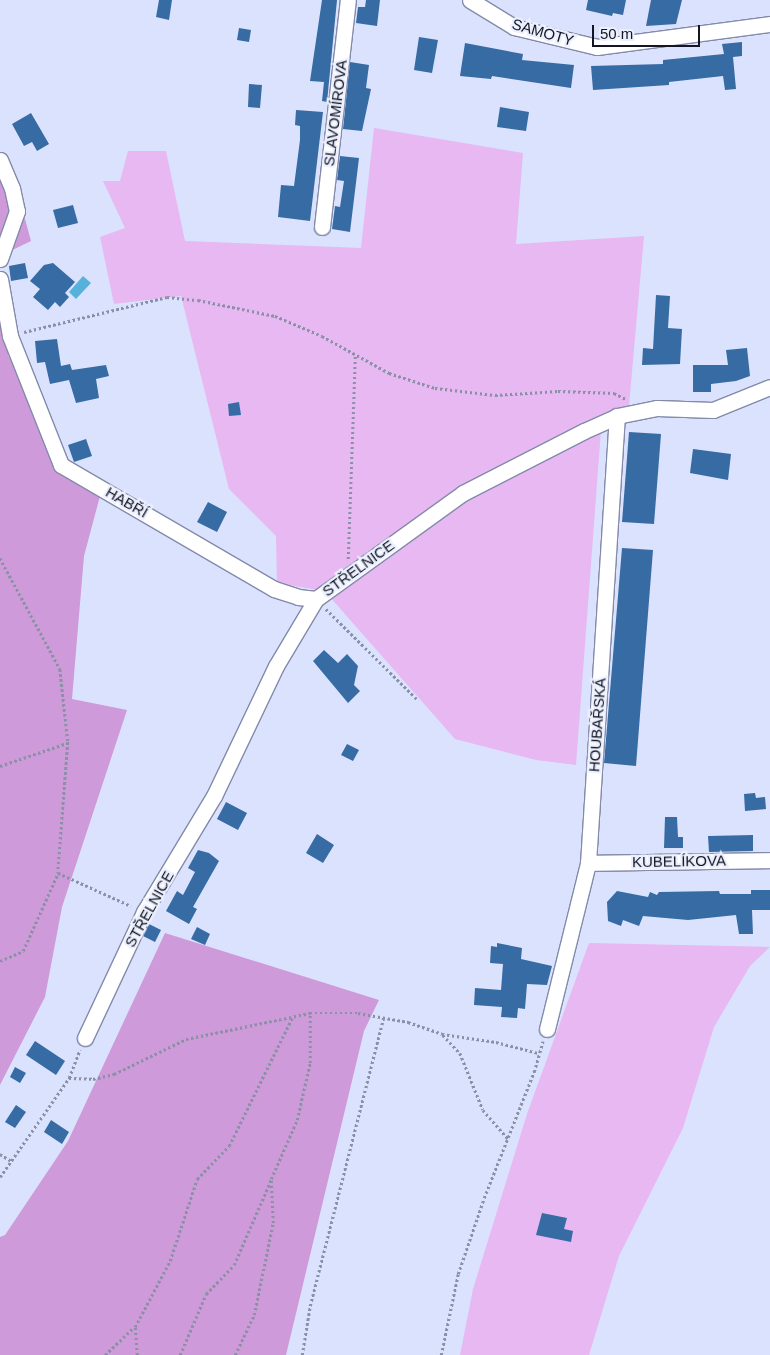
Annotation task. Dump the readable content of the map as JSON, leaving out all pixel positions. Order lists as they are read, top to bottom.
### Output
{
  "streets": {
    "street": [
      "SAMOTY",
      "SLAVOMÍROVA",
      "HABŘÍ",
      "STŘELNICE",
      "HOUBAŘSKÁ",
      "KUBELÍKOVA"
    ]
  },
  "crossings": [
    ["HABŘÍ", "STŘELNICE"],
    ["STŘELNICE", "HOUBAŘSKÁ"],
    ["HOUBAŘSKÁ", "KUBELÍKOVA"]
  ],
  "scale_bar": "50 m"
}
